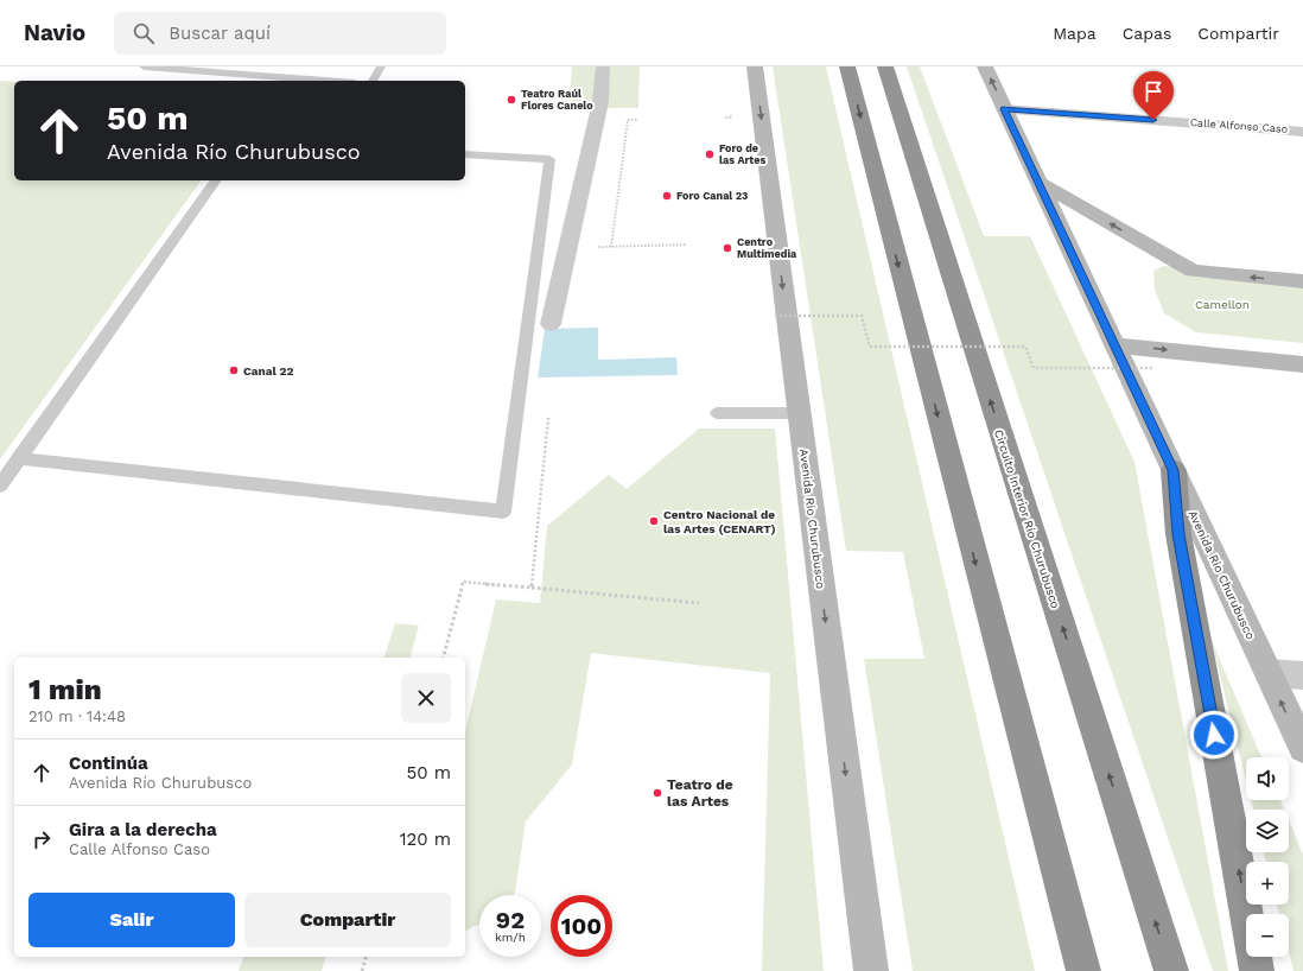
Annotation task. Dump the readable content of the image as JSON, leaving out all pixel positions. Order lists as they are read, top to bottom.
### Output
{
  "streets": {
    "highway": ["Circuito Interior Río Churubusco"],
    "main road": ["Avenida Río Churubusco"],
    "street": ["Calle Alfonso Caso"]
  },
  "crossings": [
    ["Calle Alfonso Caso", "Avenida Río Churubusco"]
  ],
  "parks": ["Camellon"],
  "places": [
    "Teatro Raúl Flores Canelo",
    "Foro de las Artes",
    "Foro Canal 23",
    "Centro Multimedia",
    "Canal 22",
    "Centro Nacional de las Artes (CENART)",
    "Teatro de las Artes"
  ],
  "page": {
    "header": "Navio",
    "search": "Buscar aquí",
    "nav": ["Mapa", "Capas", "Compartir"],
    "turn": ["50 m", "Avenida Río Churubusco"],
    "heading": ["1 min", "210 m · 14:48"],
    "list": [
      {
        "name": "Continúa",
        "note": "Avenida Río Churubusco",
        "value": "50 m"
      },
      {
        "name": "Gira a la derecha",
        "note": "Calle Alfonso Caso",
        "value": "120 m"
      }
    ],
    "map_buttons": ["+", "−"],
    "buttons": ["Salir", "Compartir"],
    "speed": "92 km/h",
    "limit": "100"
  }
}
